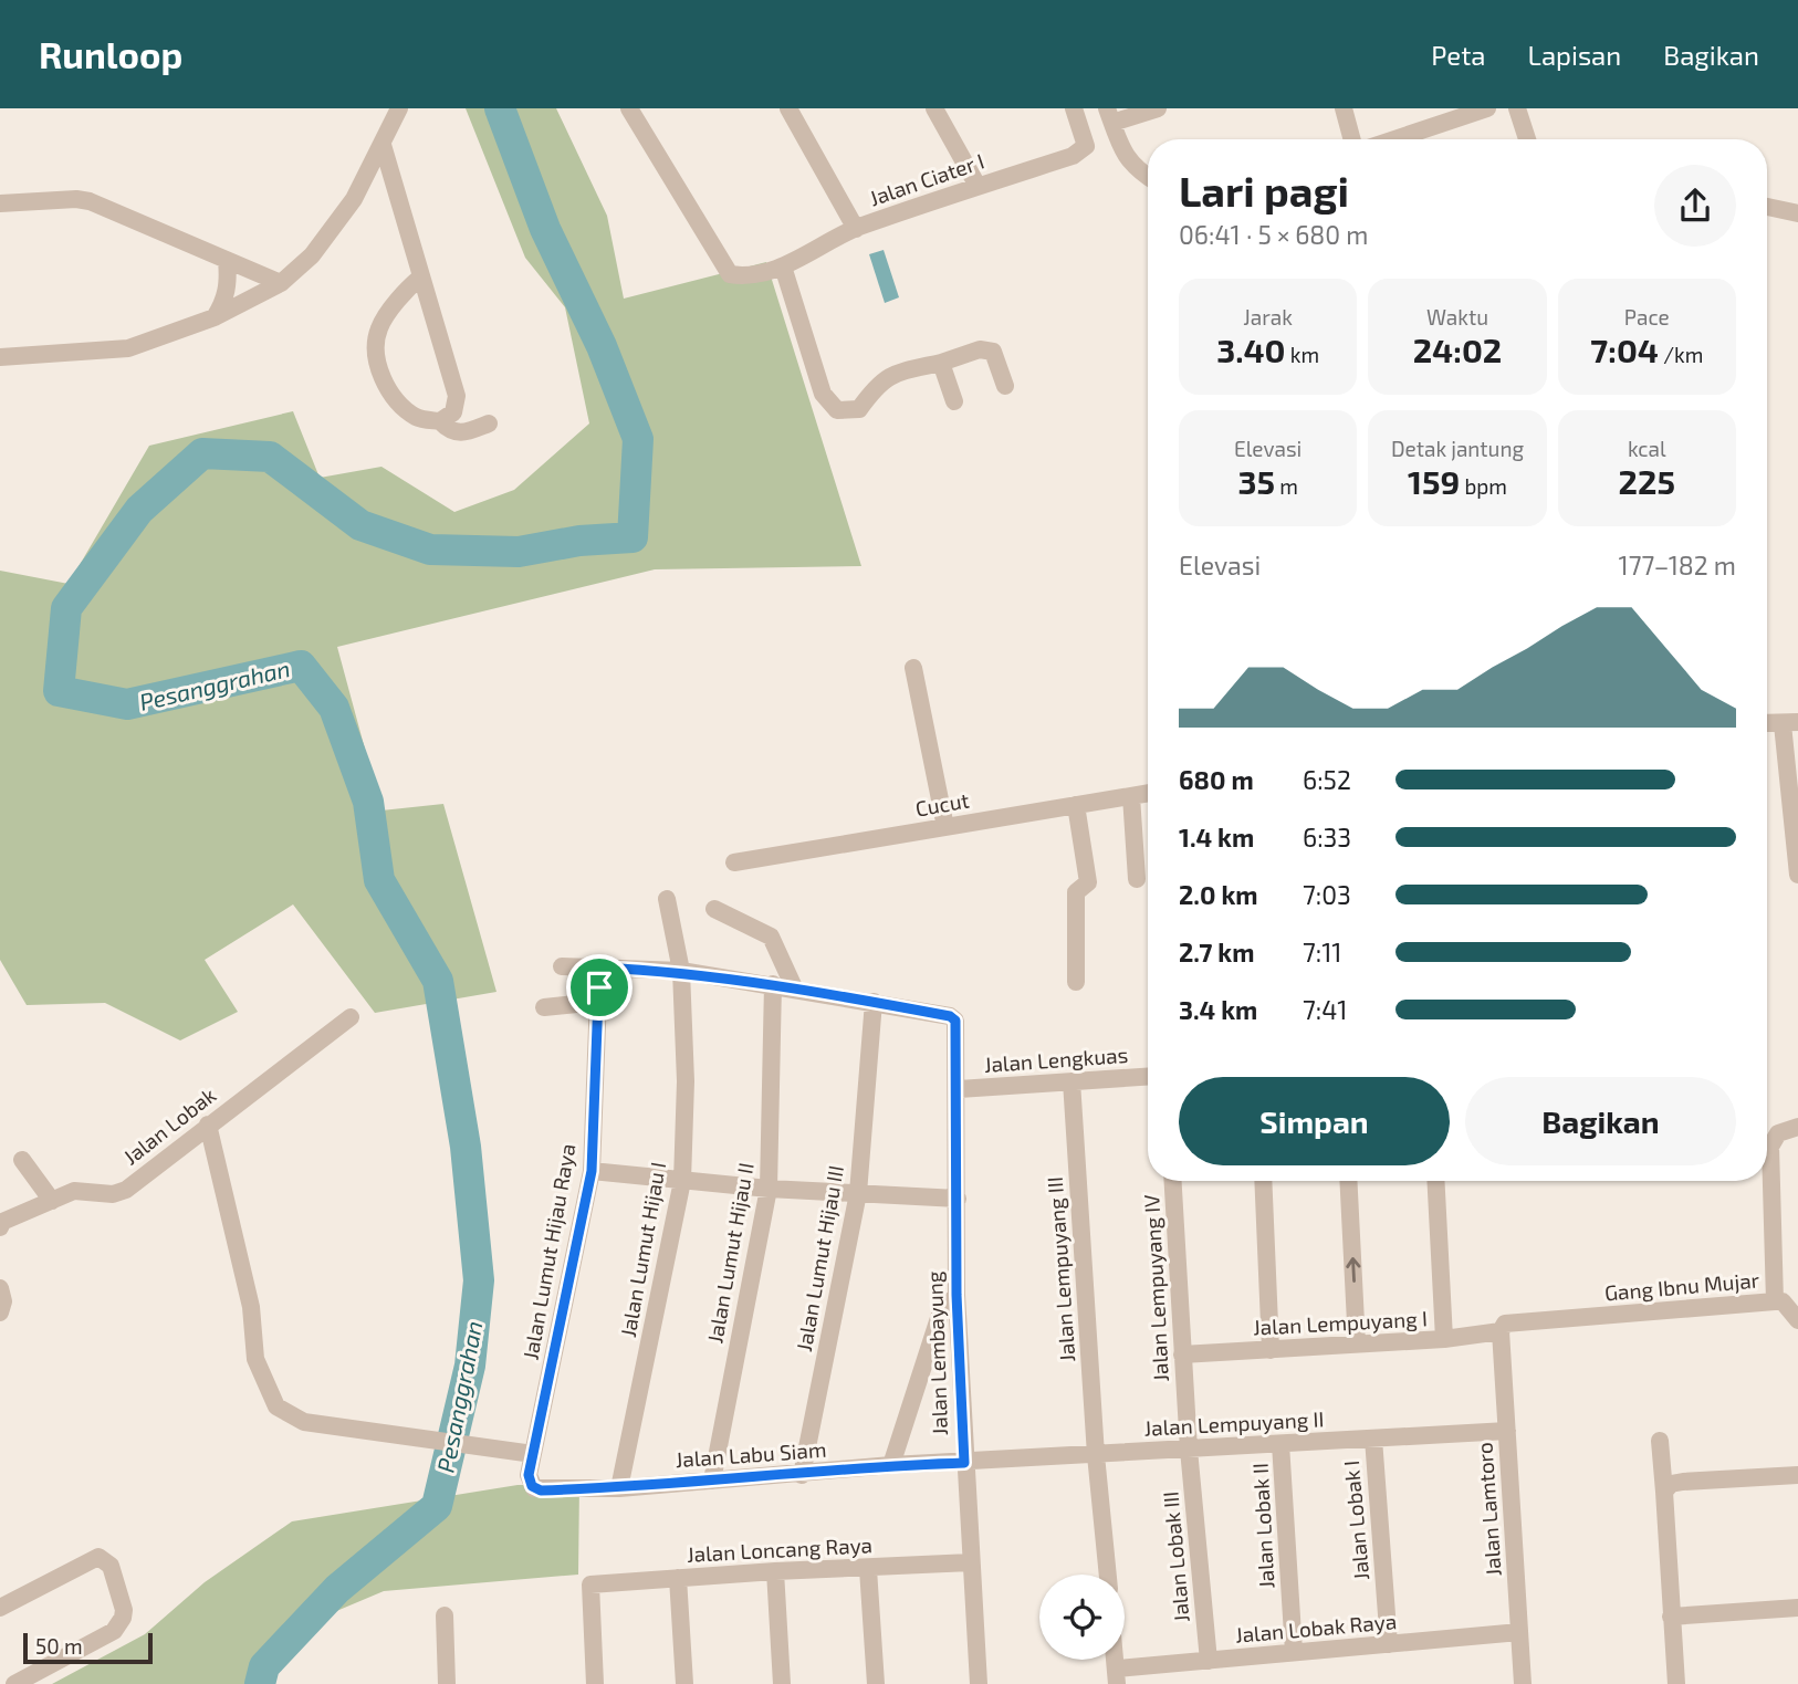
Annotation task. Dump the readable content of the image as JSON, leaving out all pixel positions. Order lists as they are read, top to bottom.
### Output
{
  "streets": {
    "street": [
      "Jalan Ciater I",
      "Cucut",
      "Jalan Lengkuas",
      "Jalan Lobak",
      "Jalan Lumut Hijau I",
      "Jalan Lumut Hijau Raya",
      "Jalan Lumut Hijau II",
      "Jalan Lumut Hijau III",
      "Jalan Lempuyang III",
      "Gang Ibnu Mujar",
      "Jalan Lempuyang IV",
      "Jalan Lempuyang I",
      "Jalan Lembayung",
      "Jalan Lempuyang II",
      "Jalan Labu Siam",
      "Jalan Lamtoro",
      "Jalan Lobak I",
      "Jalan Lobak II",
      "Jalan Loncang Raya",
      "Jalan Lobak III",
      "Jalan Lobak Raya"
    ]
  },
  "crossings": [
    ["Jalan Lengkuas", "Jalan Lempuyang III"],
    ["Jalan Lengkuas", "Jalan Lembayung"],
    ["Jalan Lumut Hijau I", "Jalan Labu Siam"],
    ["Jalan Lumut Hijau Raya", "Jalan Labu Siam"],
    ["Jalan Lumut Hijau II", "Jalan Labu Siam"],
    ["Jalan Lumut Hijau III", "Jalan Lembayung"],
    ["Jalan Lumut Hijau III", "Jalan Labu Siam"],
    ["Jalan Lempuyang III", "Jalan Lempuyang II"],
    ["Gang Ibnu Mujar", "Jalan Lempuyang I"],
    ["Gang Ibnu Mujar", "Jalan Lamtoro"],
    ["Jalan Lempuyang IV", "Jalan Lempuyang I"],
    ["Jalan Lempuyang IV", "Jalan Lempuyang II"],
    ["Jalan Lempuyang IV", "Jalan Lobak III"],
    ["Jalan Lempuyang I", "Jalan Lamtoro"],
    ["Jalan Lembayung", "Jalan Lempuyang II"],
    ["Jalan Lembayung", "Jalan Labu Siam"],
    ["Jalan Lembayung", "Jalan Loncang Raya"],
    ["Jalan Lempuyang II", "Jalan Labu Siam"],
    ["Jalan Lempuyang II", "Jalan Lamtoro"],
    ["Jalan Lempuyang II", "Jalan Lobak I"],
    ["Jalan Lempuyang II", "Jalan Lobak II"],
    ["Jalan Lempuyang II", "Jalan Lobak III"],
    ["Jalan Lamtoro", "Jalan Lobak Raya"],
    ["Jalan Lobak I", "Jalan Lobak Raya"],
    ["Jalan Lobak II", "Jalan Lobak Raya"],
    ["Jalan Lobak III", "Jalan Lobak Raya"]
  ],
  "water": ["Pesanggrahan"],
  "scale_bar": "50 m",
  "page": {
    "header": "Runloop",
    "nav": ["Peta", "Lapisan", "Bagikan"],
    "heading": ["Lari pagi", "06:41 · 5 × 680 m"],
    "stats": [
      ["Jarak", "3.40 km"],
      ["Waktu", "24:02"],
      ["Pace", "7:04 /km"],
      ["Elevasi", "35 m"],
      ["Detak jantung", "159 bpm"],
      ["kcal", "225"]
    ],
    "chart": ["Elevasi", "177–182 m"],
    "list": [
      {
        "name": "680 m",
        "note": "6:52"
      },
      {
        "name": "1.4 km",
        "note": "6:33"
      },
      {
        "name": "2.0 km",
        "note": "7:03"
      },
      {
        "name": "2.7 km",
        "note": "7:11"
      },
      {
        "name": "3.4 km",
        "note": "7:41"
      }
    ],
    "buttons": ["Simpan", "Bagikan"],
    "scale": "50 m"
  }
}
